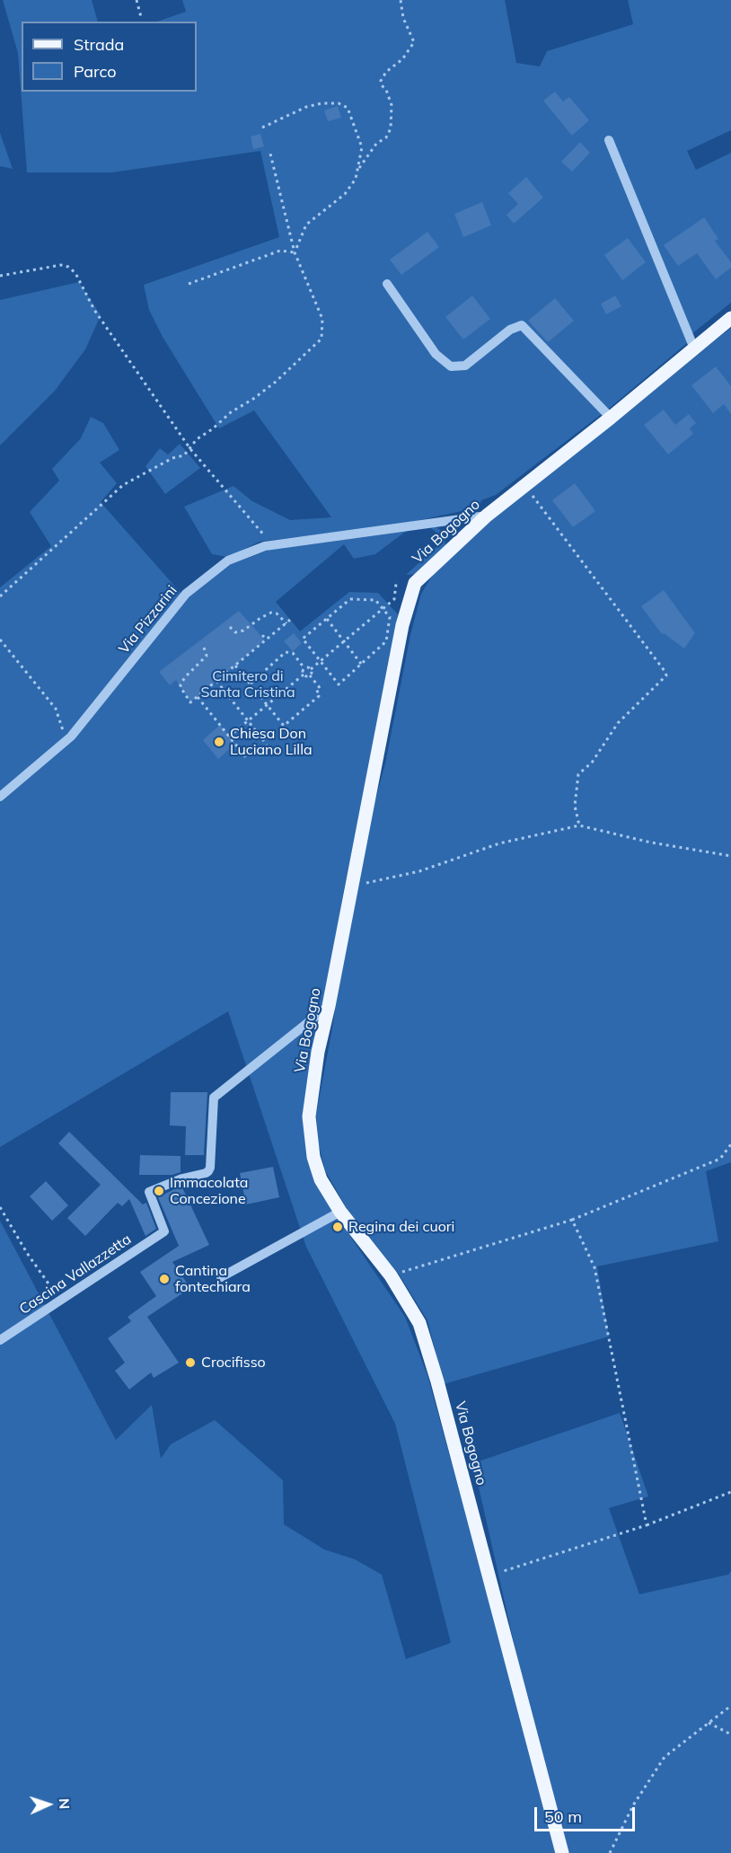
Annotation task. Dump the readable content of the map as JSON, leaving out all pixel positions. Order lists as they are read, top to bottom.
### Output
{
  "streets": {
    "main road": ["Via Bogogno"],
    "street": ["Via Pizzarini", "Cascina Vallazzetta"]
  },
  "crossings": [
    ["Via Bogogno", "Via Pizzarini"],
    ["Via Bogogno", "Cascina Vallazzetta"]
  ],
  "parks": ["Cimitero di Santa Cristina"],
  "places": [
    "Chiesa Don Luciano Lilla",
    "Immacolata Concezione",
    "Regina dei cuori",
    "Cantina fontechiara",
    "Crocifisso"
  ],
  "legend": ["Strada", "Parco"],
  "scale_bar": "50 m",
  "north": "right"
}
